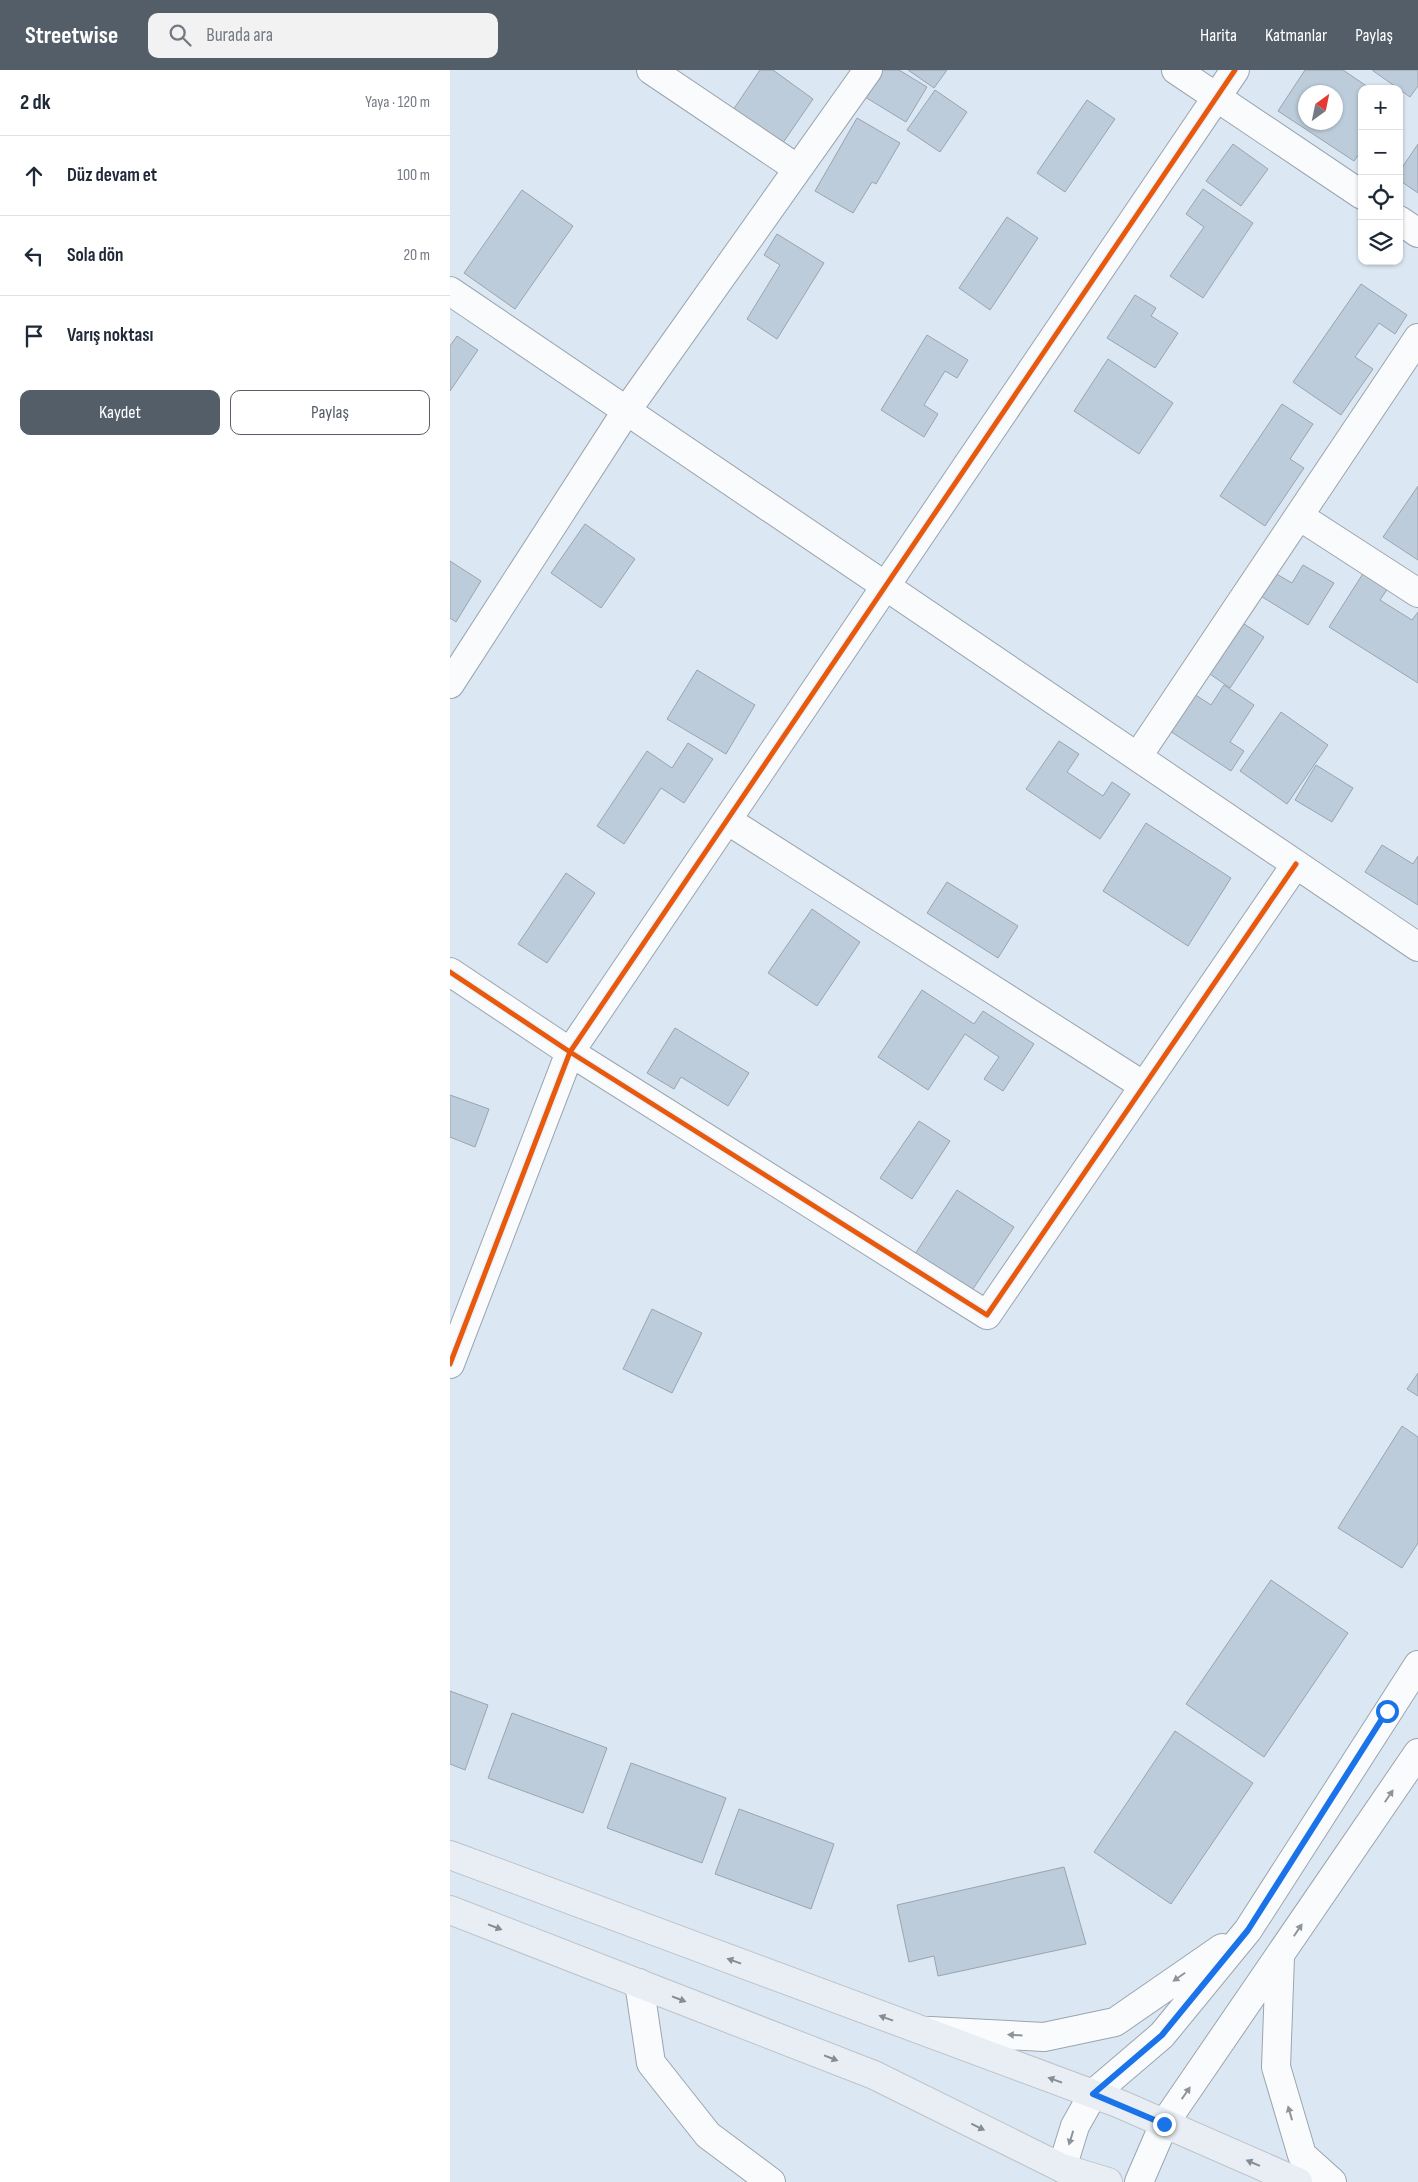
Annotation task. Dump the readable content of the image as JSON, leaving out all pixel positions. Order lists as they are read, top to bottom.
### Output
{
  "north": "top right",
  "page": {
    "header": "Streetwise",
    "search": "Burada ara",
    "nav": ["Harita", "Katmanlar", "Paylaş"],
    "heading": ["2 dk", "Yaya · 120 m"],
    "map_buttons": ["+", "−"],
    "list": [
      ["Düz devam et", "100 m"],
      ["Sola dön", "20 m"],
      "Varış noktası"
    ],
    "buttons": ["Kaydet", "Paylaş"]
  }
}
